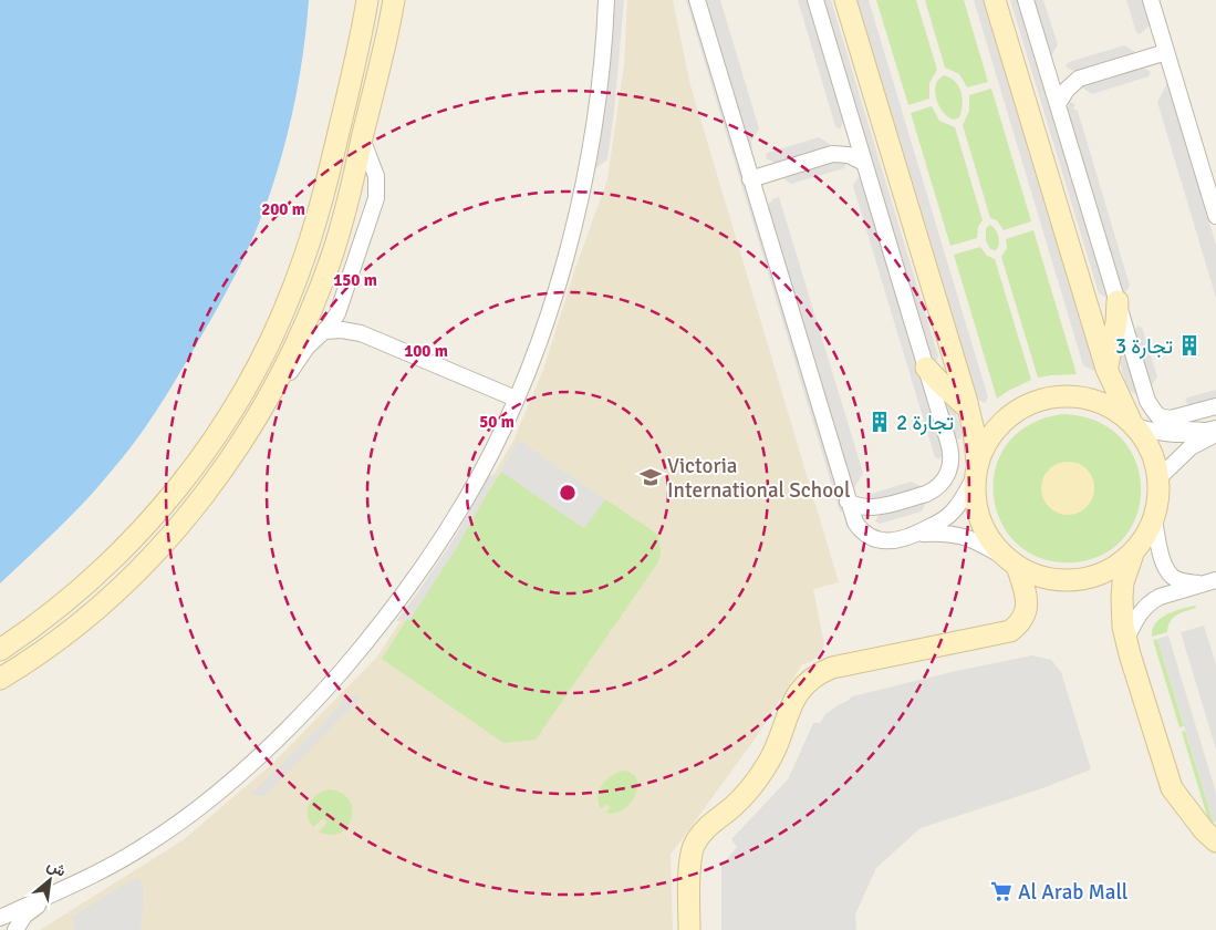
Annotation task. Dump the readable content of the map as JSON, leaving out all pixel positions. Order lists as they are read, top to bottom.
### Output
{
  "places": {
    "building": ["تجارة 3", "تجارة 2"],
    "school or university": ["Victoria International School"],
    "supermarket": ["Al Arab Mall"]
  },
  "north": "top right",
  "rings": [
    "200 m",
    "150 m",
    "100 m",
    "50 m"
  ]
}
